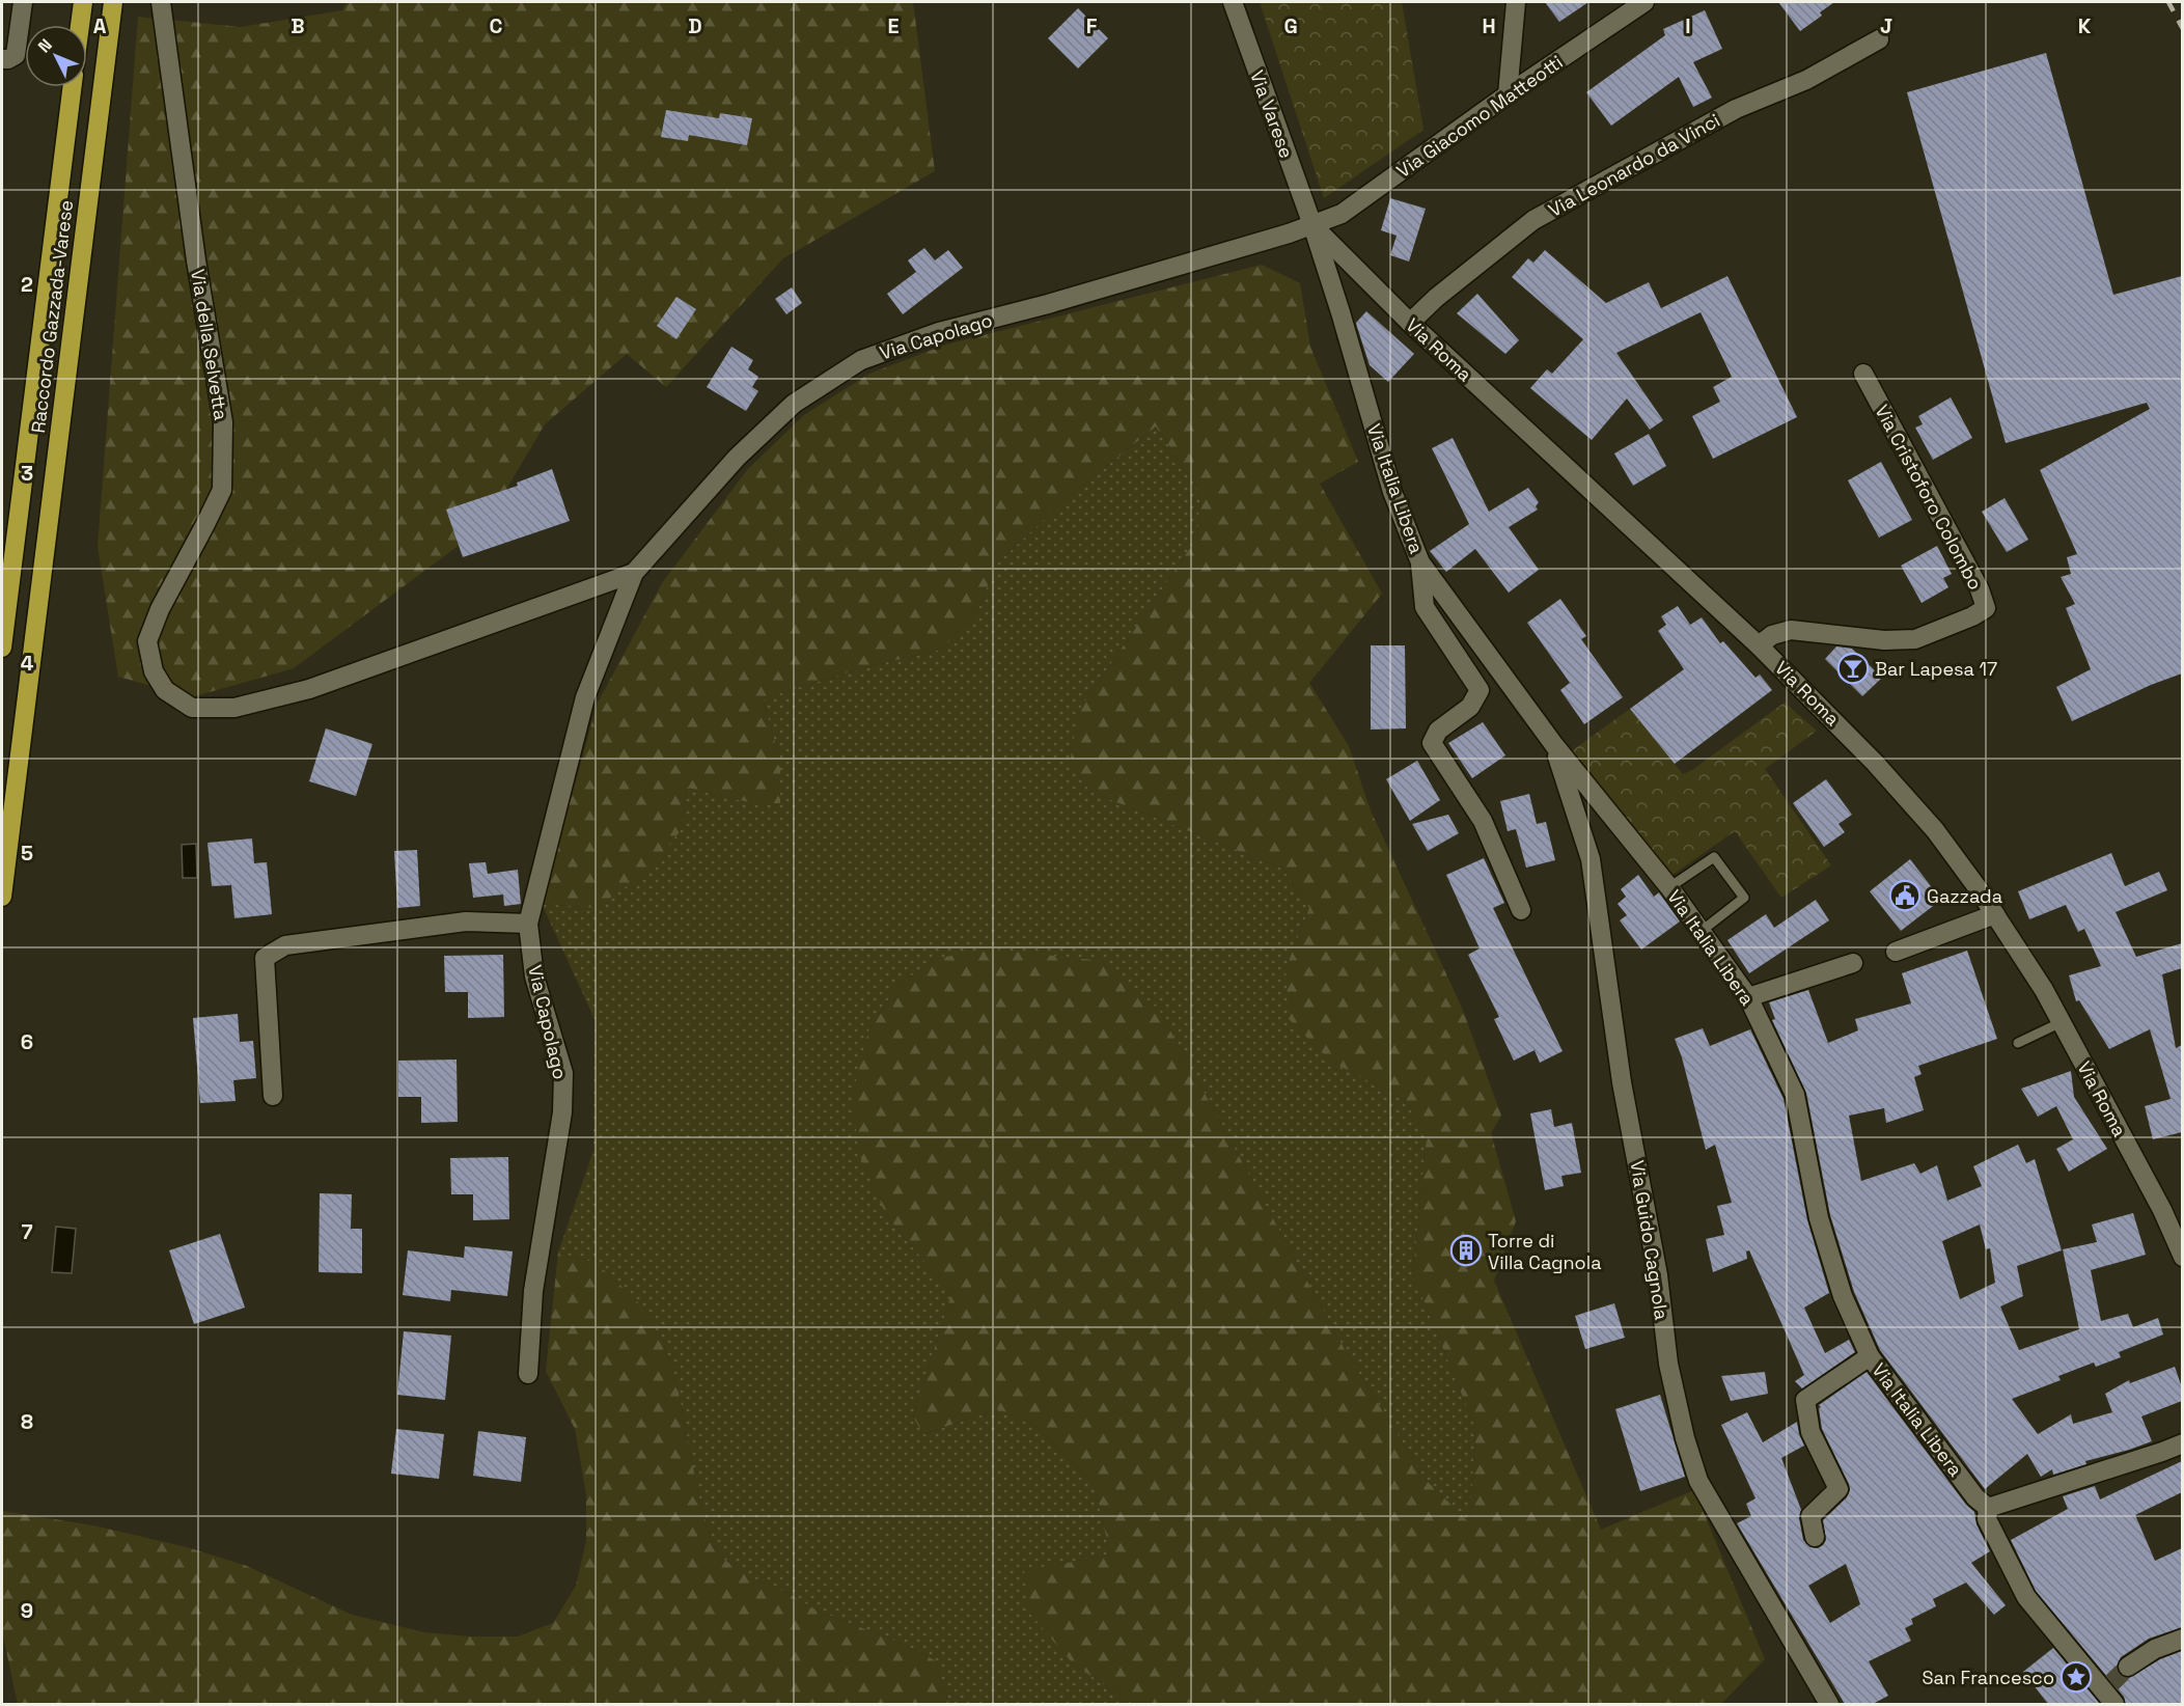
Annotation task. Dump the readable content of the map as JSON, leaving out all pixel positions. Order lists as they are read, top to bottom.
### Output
{
  "streets": {
    "highway": ["Raccordo Gazzada-Varese"],
    "street": [
      "Via Varese",
      "Via Giacomo Matteotti",
      "Via Leonardo da Vinci",
      "Via Capolago",
      "Via della Selvetta",
      "Via Roma",
      "Via Italia Libera",
      "Via Cristoforo Colombo",
      "Via Guido Cagnola"
    ]
  },
  "crossings": [
    ["Via Varese", "Via Giacomo Matteotti"],
    ["Via Varese", "Via Capolago"],
    ["Via Varese", "Via Roma"],
    ["Via Varese", "Via Italia Libera"],
    ["Via Giacomo Matteotti", "Via Capolago"],
    ["Via Giacomo Matteotti", "Via Roma"],
    ["Via Giacomo Matteotti", "Via Italia Libera"],
    ["Via Leonardo da Vinci", "Via Roma"],
    ["Via Capolago", "Via della Selvetta"],
    ["Via Capolago", "Via Roma"],
    ["Via Capolago", "Via Italia Libera"],
    ["Via Roma", "Via Italia Libera"],
    ["Via Roma", "Via Cristoforo Colombo"],
    ["Via Italia Libera", "Via Guido Cagnola"]
  ],
  "places": {
    "bar": ["Bar Lapesa 17"],
    "public building": ["Gazzada"],
    "building": ["Torre di Villa Cagnola"],
    "place": ["San Francesco"]
  },
  "north": "top left",
  "grid": {
    "columns": [
      "A",
      "B",
      "C",
      "D",
      "E",
      "F",
      "G",
      "H",
      "I",
      "J",
      "K"
    ],
    "rows": [
      "2",
      "3",
      "4",
      "5",
      "6",
      "7",
      "8",
      "9"
    ]
  }
}
